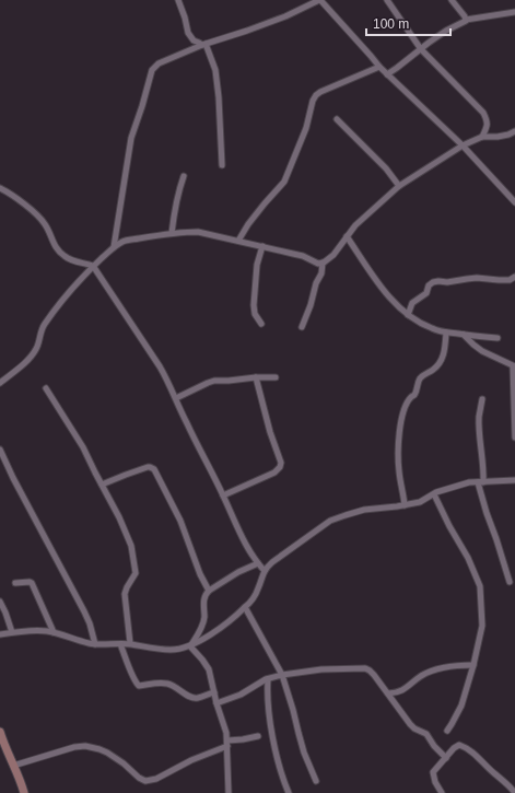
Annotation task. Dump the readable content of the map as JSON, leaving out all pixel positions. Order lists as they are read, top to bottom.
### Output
{
  "scale_bar": "100 m"
}
